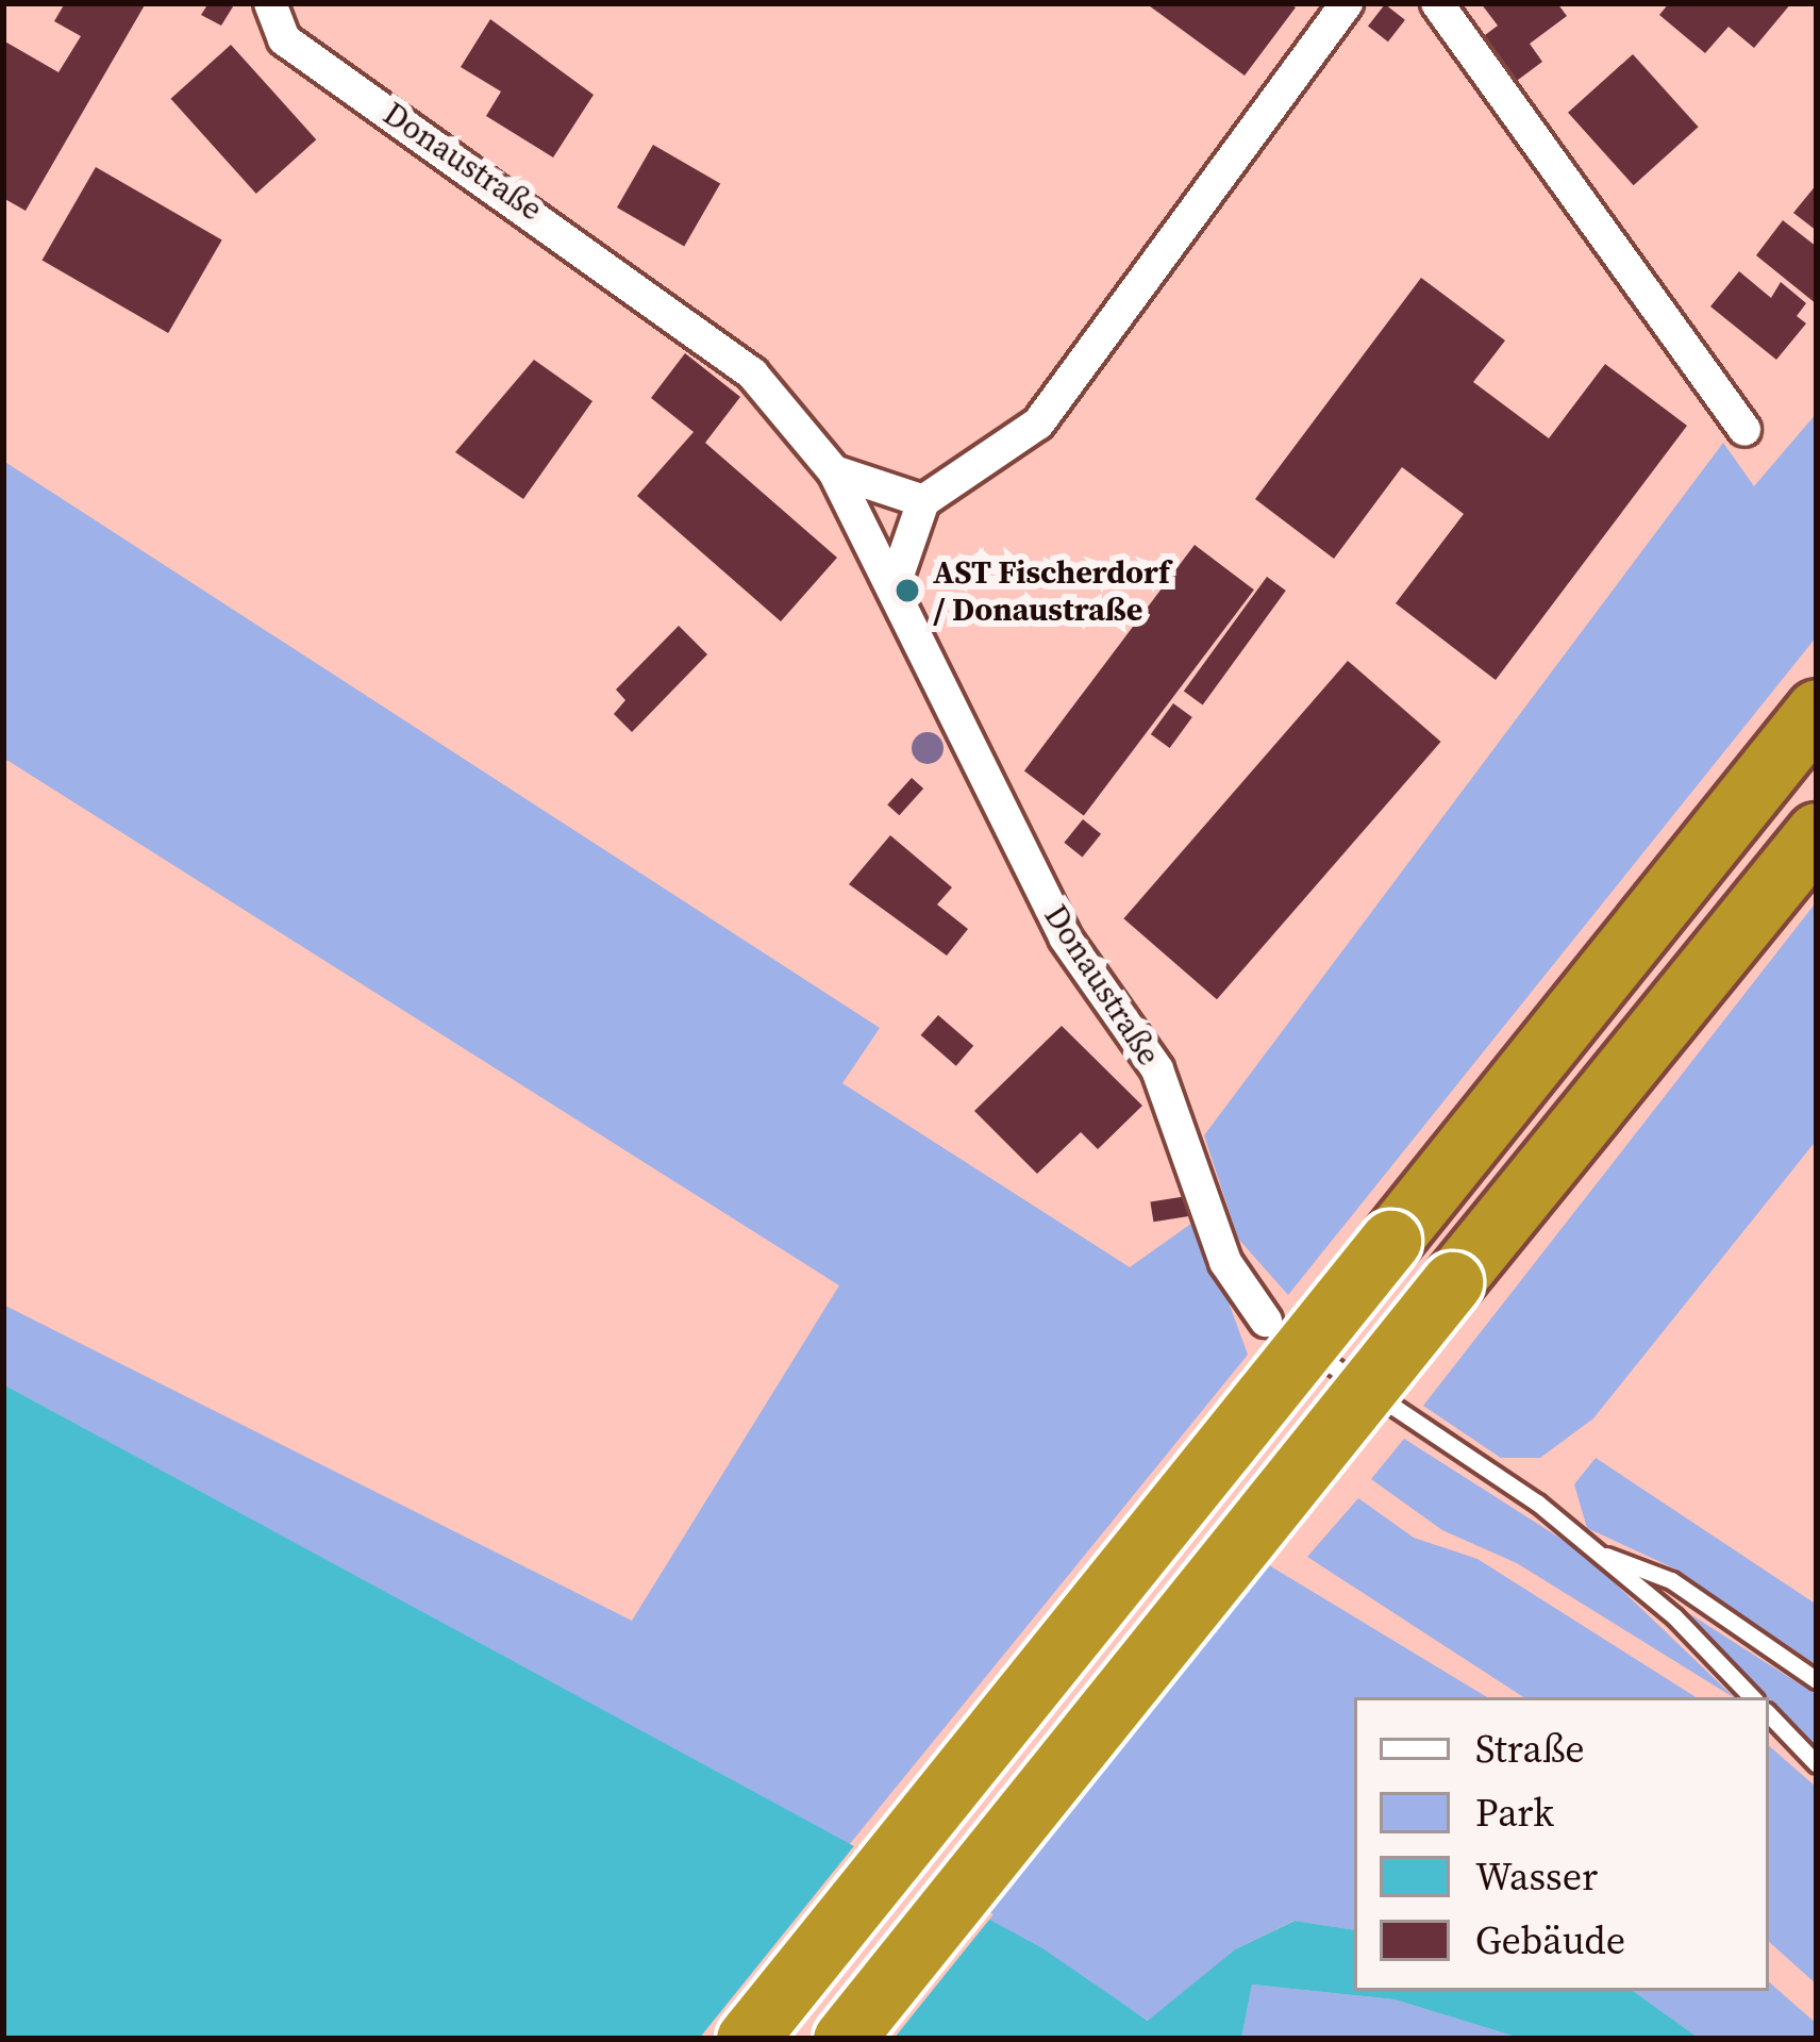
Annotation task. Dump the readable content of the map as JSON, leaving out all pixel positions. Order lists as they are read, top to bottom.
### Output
{
  "streets": {
    "street": ["Donaustraße"]
  },
  "places": ["AST Fischerdorf / Donaustraße"],
  "legend": [
    "Straße",
    "Park",
    "Wasser",
    "Gebäude"
  ]
}
